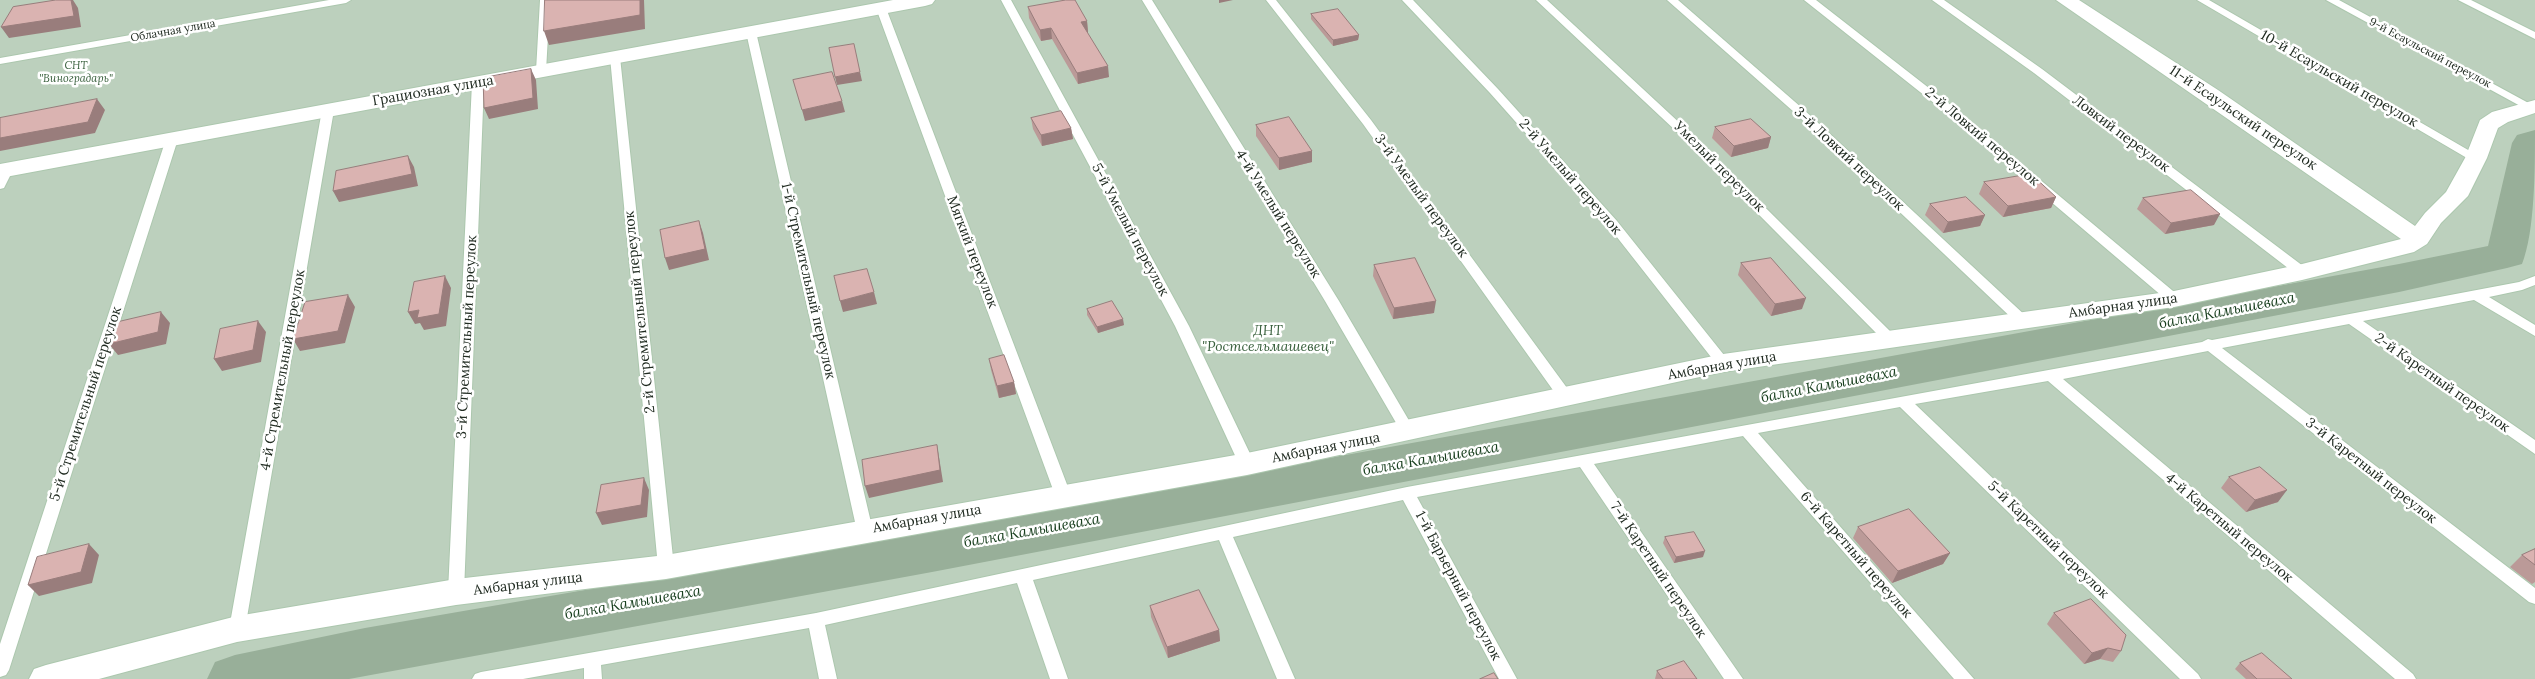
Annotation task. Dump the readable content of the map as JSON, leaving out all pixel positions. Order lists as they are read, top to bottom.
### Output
{
  "streets": {
    "street": ["Грациозная улица", "11-й Есаульский переулок", "Амбарная улица"],
    "lane": [
      "Облачная улица",
      "9-й Есаульский переулок",
      "10-й Есаульский переулок",
      "Ловкий переулок",
      "2-й Ловкий переулок",
      "3-й Ловкий переулок",
      "Умелый переулок",
      "2-й Умелый переулок",
      "3-й Умелый переулок",
      "4-й Умелый переулок",
      "5-й Умелый переулок",
      "Мягкий переулок",
      "1-й Стремительный переулок",
      "2-й Стремительный переулок",
      "3-й Стремительный переулок",
      "4-й Стремительный переулок",
      "2-й Каретный переулок",
      "5-й Стремительный переулок",
      "3-й Каретный переулок",
      "4-й Каретный переулок",
      "5-й Каретный переулок",
      "6-й Каретный переулок",
      "7-й Каретный переулок",
      "1-й Барьерный переулок"
    ]
  },
  "crossings": [
    ["9-й Есаульский переулок", "Амбарная улица"],
    ["10-й Есаульский переулок", "Амбарная улица"],
    ["Грациозная улица", "Мягкий переулок"],
    ["Грациозная улица", "1-й Стремительный переулок"],
    ["Грациозная улица", "2-й Стремительный переулок"],
    ["Грациозная улица", "3-й Стремительный переулок"],
    ["Грациозная улица", "4-й Стремительный переулок"],
    ["Грациозная улица", "5-й Стремительный переулок"],
    ["11-й Есаульский переулок", "Амбарная улица"],
    ["Ловкий переулок", "Амбарная улица"],
    ["2-й Ловкий переулок", "Амбарная улица"],
    ["3-й Ловкий переулок", "Амбарная улица"],
    ["Умелый переулок", "Амбарная улица"],
    ["2-й Умелый переулок", "Амбарная улица"],
    ["3-й Умелый переулок", "Амбарная улица"],
    ["4-й Умелый переулок", "Амбарная улица"],
    ["5-й Умелый переулок", "Амбарная улица"],
    ["Мягкий переулок", "Амбарная улица"],
    ["1-й Стремительный переулок", "Амбарная улица"],
    ["Амбарная улица", "2-й Стремительный переулок"],
    ["Амбарная улица", "3-й Стремительный переулок"],
    ["Амбарная улица", "4-й Стремительный переулок"]
  ],
  "water": ["балка Камышеваха"],
  "parks": ["СНТ \"Виноградарь\"", "ДНТ \"Ростсельмашевец\""]
}
